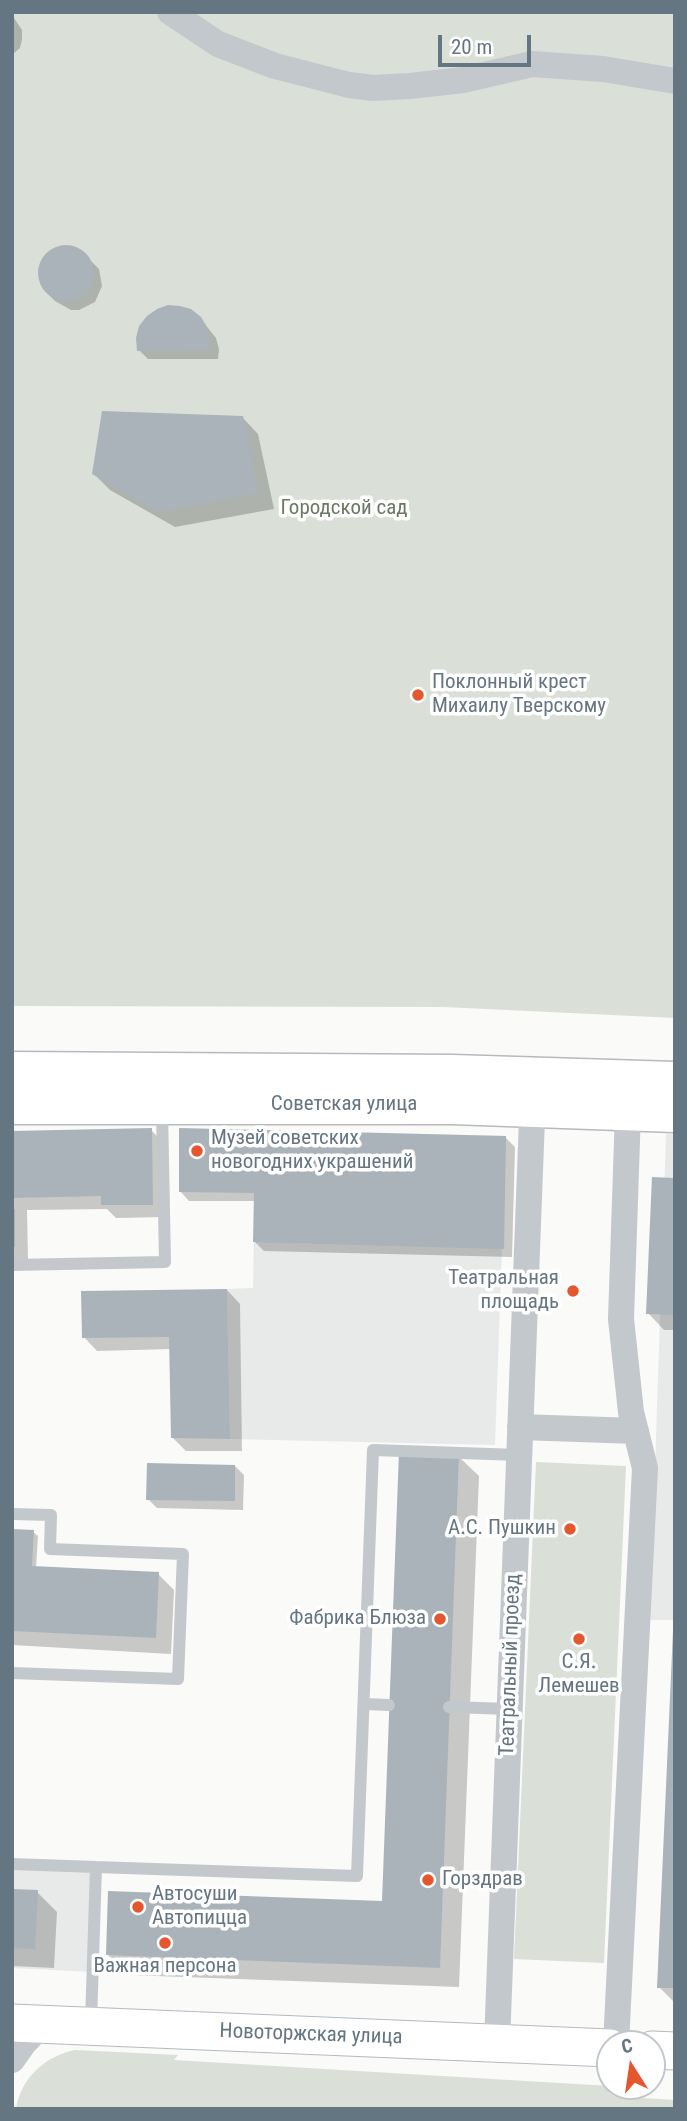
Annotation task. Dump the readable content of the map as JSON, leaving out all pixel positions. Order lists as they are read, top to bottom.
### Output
{
  "streets": {
    "main road": ["Советская улица", "Новоторжская улица"],
    "street": ["Театральный проезд"]
  },
  "crossings": [
    ["Советская улица", "Театральный проезд"],
    ["Театральный проезд", "Новоторжская улица"]
  ],
  "parks": ["Городской сад"],
  "places": [
    "Поклонный крест Михаилу Тверскому",
    "Музей советских новогодних украшений",
    "Театральная площадь",
    "А.С. Пушкин",
    "Фабрика Блюза",
    "С.Я. Лемешев",
    "Горздрав",
    "Автосуши Автопицца",
    "Важная персона"
  ],
  "scale_bar": "20 m",
  "north": "top"
}
